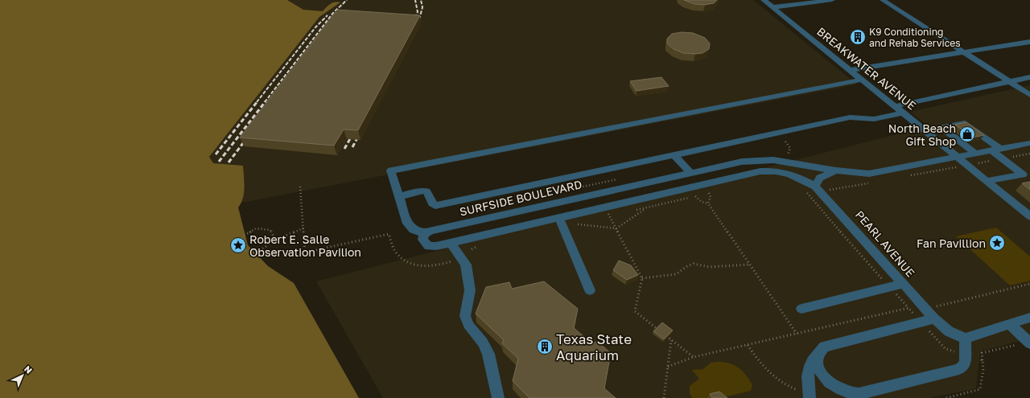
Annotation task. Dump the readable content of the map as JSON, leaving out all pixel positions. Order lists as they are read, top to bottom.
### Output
{
  "streets": {
    "street": ["BREAKWATER AVENUE", "SURFSIDE BOULEVARD", "PEARL AVENUE"]
  },
  "crossings": [
    ["BREAKWATER AVENUE", "SURFSIDE BOULEVARD"]
  ],
  "places": {
    "building": ["K9 Conditioning and Rehab Services", "Texas State Aquarium"],
    "shop": ["North Beach Gift Shop"],
    "place": ["Fan Pavillion", "Robert E. Salle Observation Pavilion"]
  },
  "north": "top right"
}
